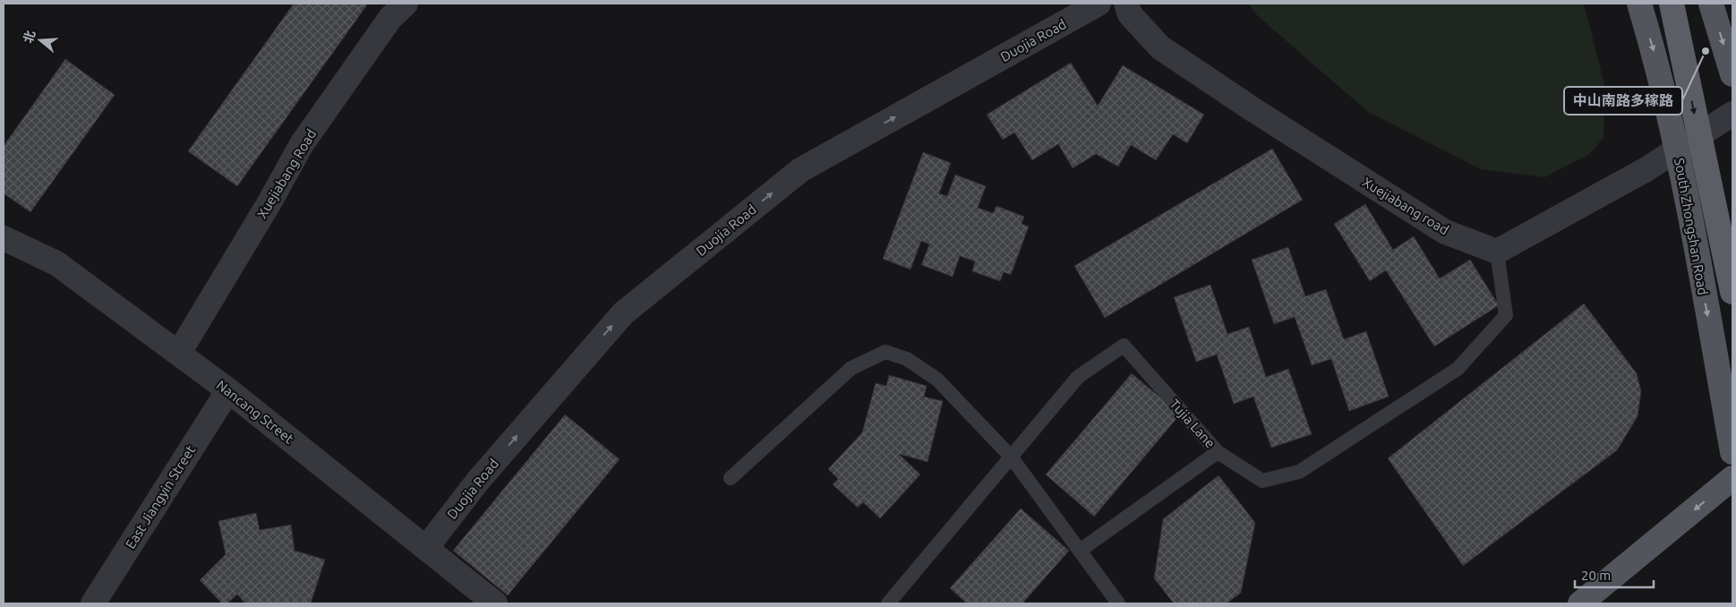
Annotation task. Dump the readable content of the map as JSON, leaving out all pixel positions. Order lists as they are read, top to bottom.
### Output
{
  "streets": {
    "main road": ["South Zhongshan Road"],
    "street": [
      "Duojia Road",
      "Xuejiabang Road",
      "Xuejiabang road",
      "Nancang Street",
      "East Jiangyin Street"
    ],
    "lane": ["Tujia Lane"]
  },
  "crossings": [
    ["Duojia Road", "Nancang Street"],
    ["Xuejiabang Road", "Nancang Street"],
    ["Xuejiabang road", "Tujia Lane"],
    ["Nancang Street", "East Jiangyin Street"]
  ],
  "one_way": ["Duojia Road", "South Zhongshan Road"],
  "places": ["中山南路多稼路"],
  "scale_bar": "20 m",
  "north": "left"
}
